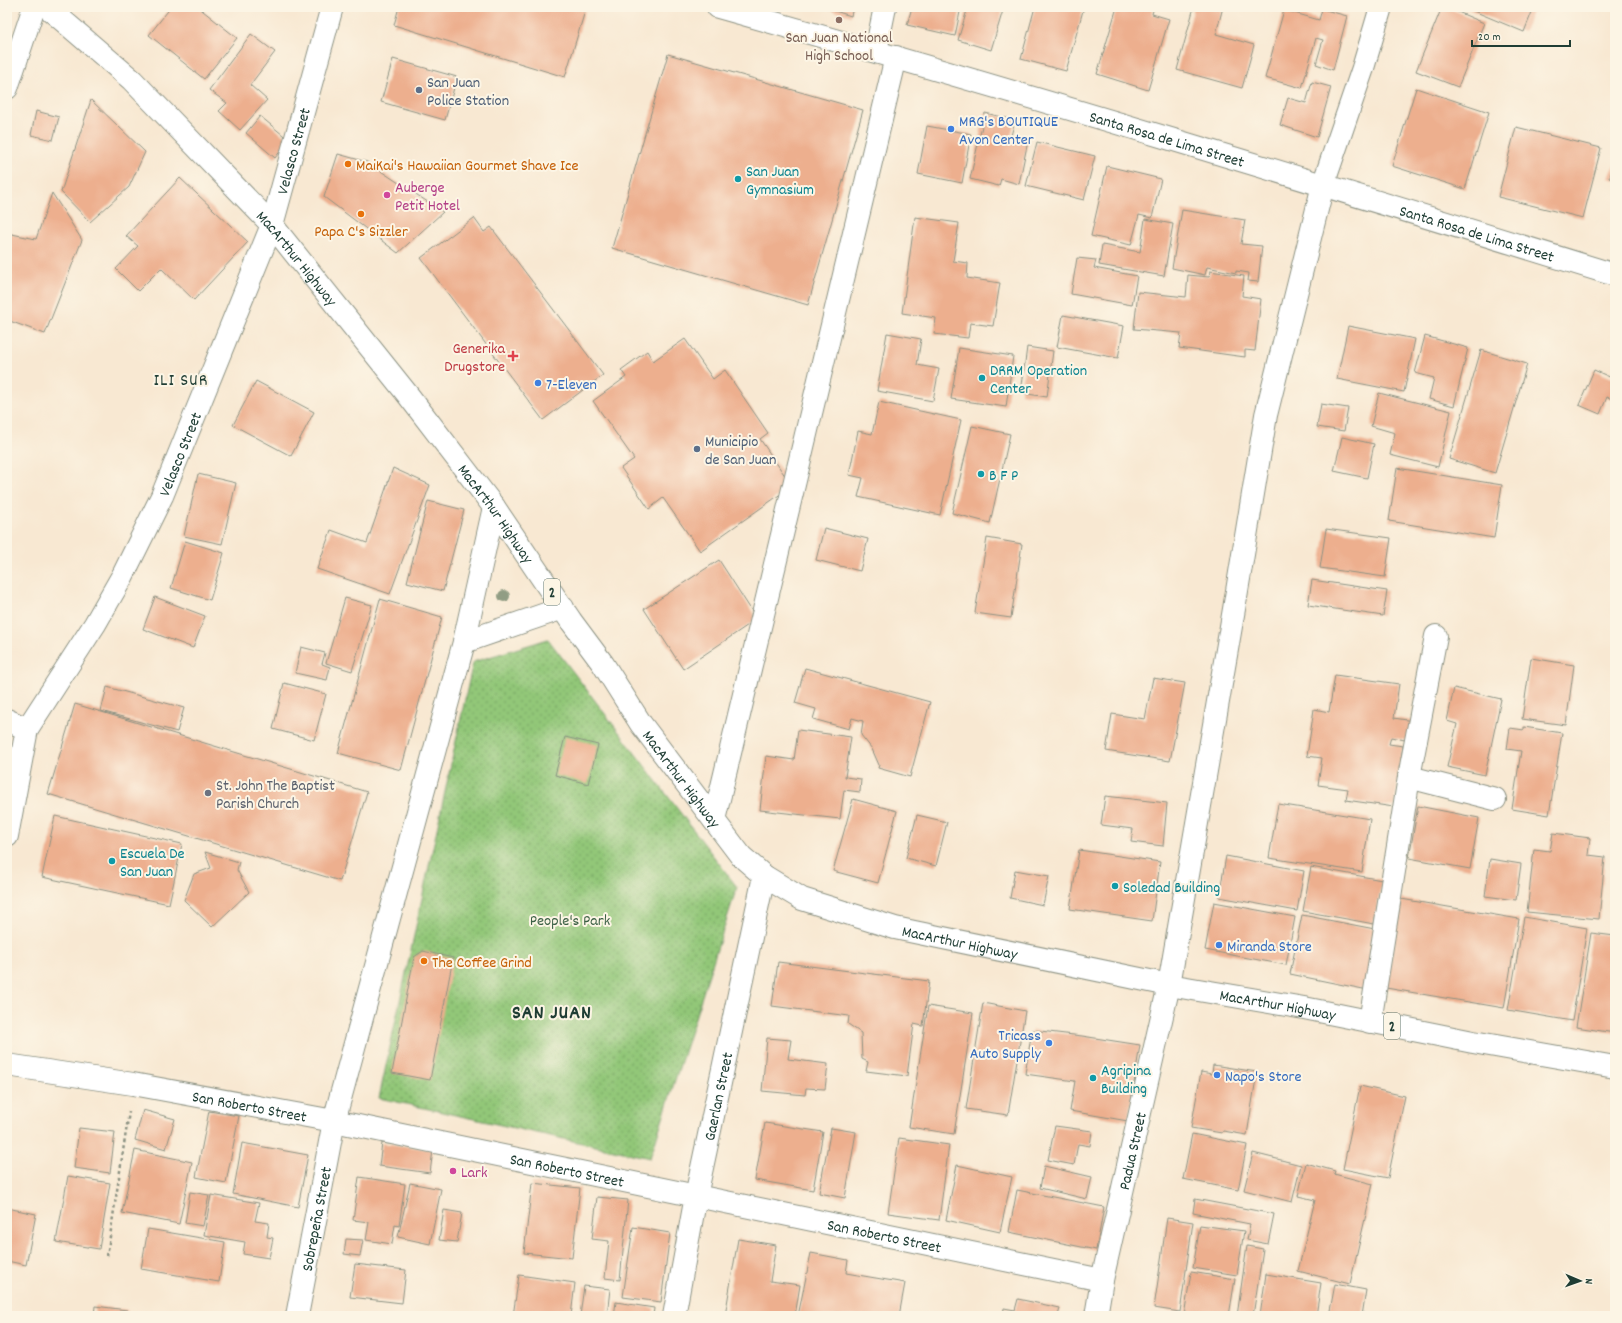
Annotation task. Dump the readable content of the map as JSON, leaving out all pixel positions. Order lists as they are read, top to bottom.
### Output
{
  "streets": {
    "main road": [
      "Santa Rosa de Lima Street",
      "Velasco Street",
      "MacArthur Highway",
      "2",
      "Gaerlan Street",
      "San Roberto Street",
      "Padua Street",
      "Sobrepeña Street"
    ]
  },
  "crossings": [
    ["Santa Rosa de Lima Street", "Padua Street"],
    ["Velasco Street", "MacArthur Highway"],
    ["MacArthur Highway", "Gaerlan Street"],
    ["MacArthur Highway", "Padua Street"],
    ["MacArthur Highway", "Sobrepeña Street"],
    ["Gaerlan Street", "San Roberto Street"],
    ["San Roberto Street", "Padua Street"],
    ["San Roberto Street", "Sobrepeña Street"]
  ],
  "districts": ["ILI SUR", "SAN JUAN"],
  "parks": ["People's Park"],
  "places": {
    "other": [
      "San Juan National High School",
      "San Juan Police Station",
      "MRG's BOUTIQUE Avon Center",
      "MaiKai's Hawaiian Gourmet Shave Ice",
      "San Juan Gymnasium",
      "Auberge Petit Hotel",
      "Papa C's Sizzler",
      "DRRM Operation Center",
      "7-Eleven",
      "Municipio de San Juan",
      "B F P",
      "St. John The Baptist Parish Church",
      "Escuela De San Juan",
      "Soledad Building",
      "Miranda Store",
      "The Coffee Grind",
      "Tricass Auto Supply",
      "Napo's Store",
      "Agripina Building",
      "Lark"
    ],
    "health": ["Generika Drugstore"]
  },
  "scale_bar": "20 m",
  "north": "right"
}
